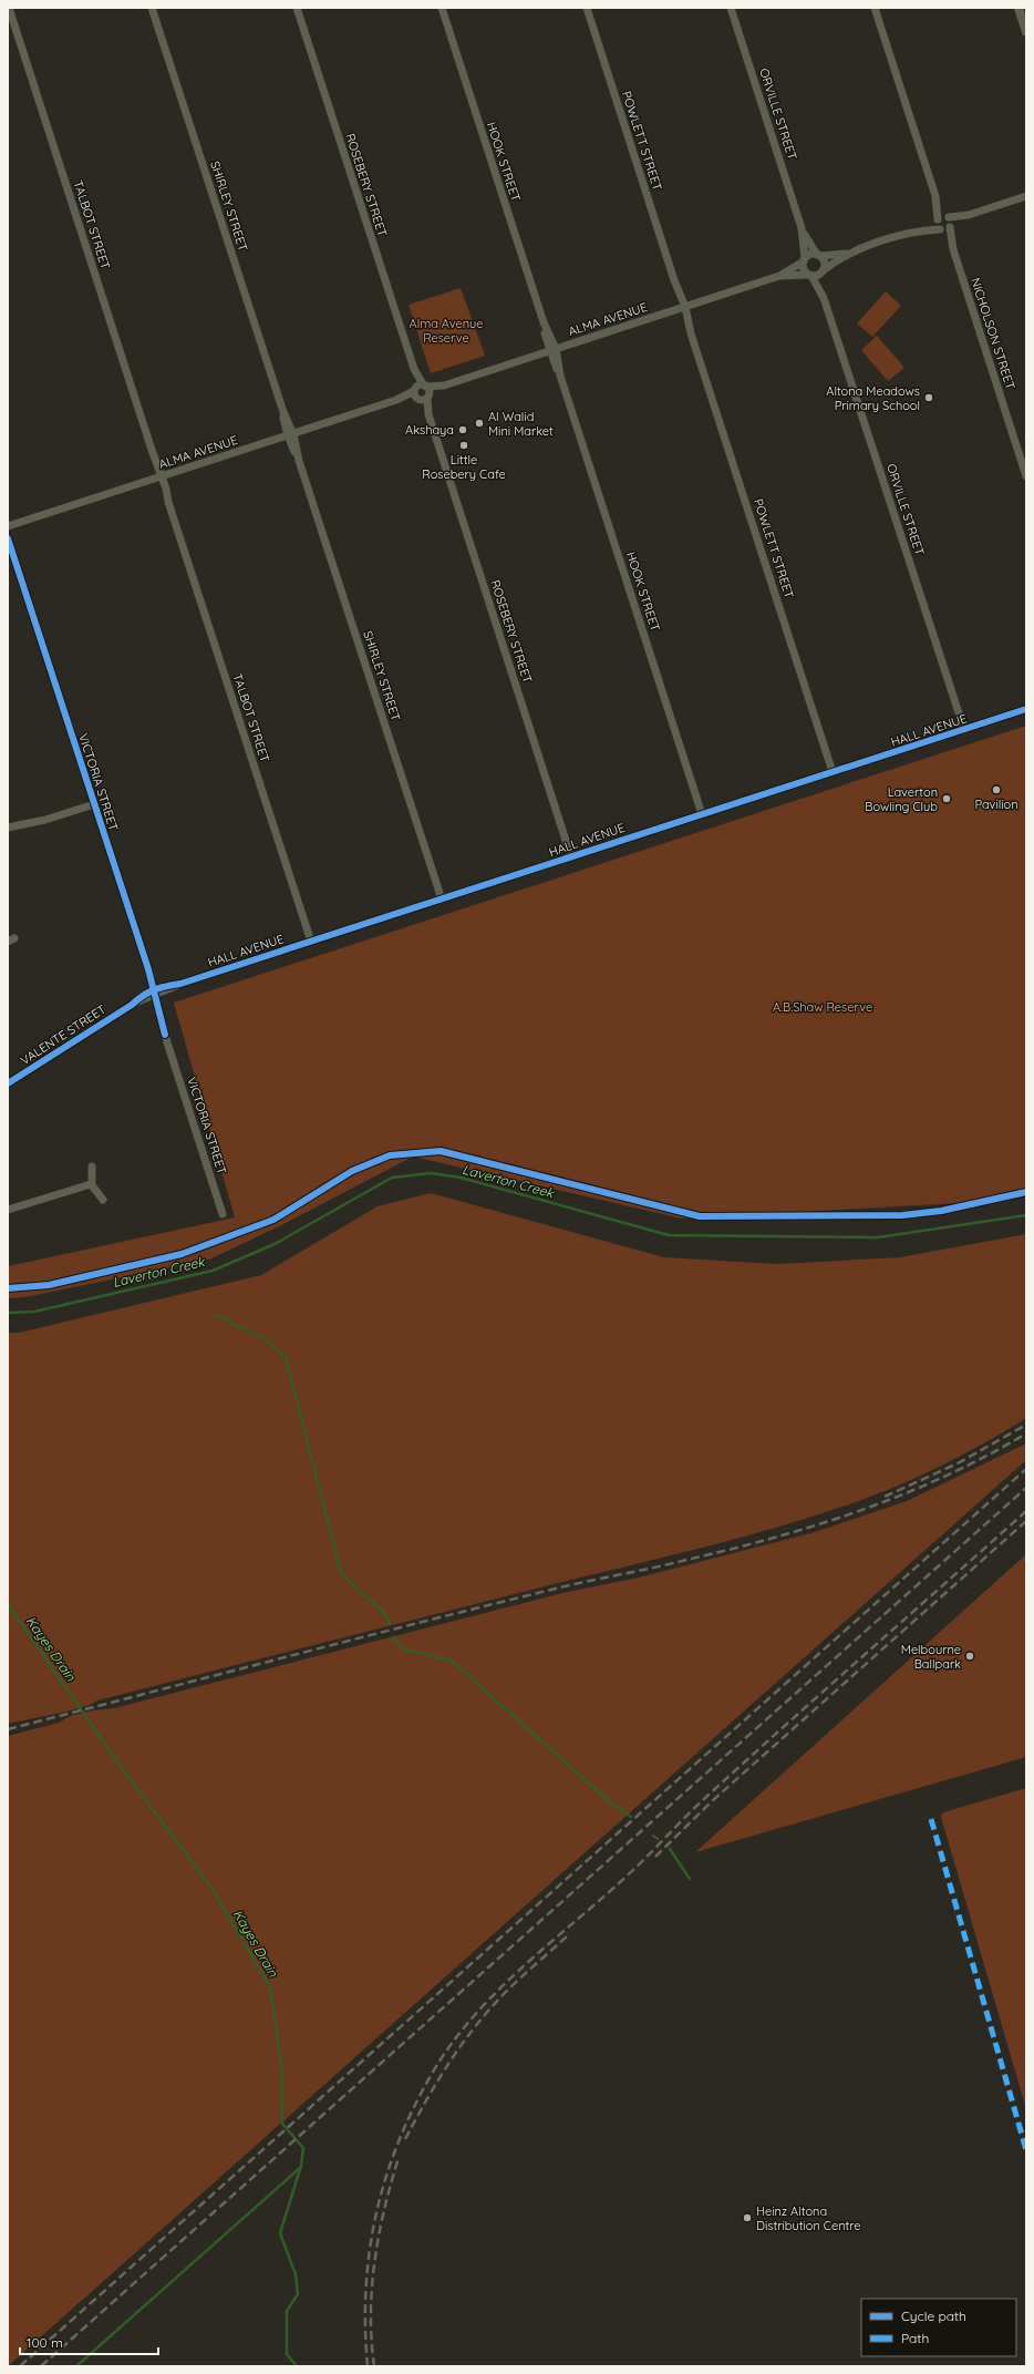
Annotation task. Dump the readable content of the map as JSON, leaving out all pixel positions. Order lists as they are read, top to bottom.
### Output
{
  "streets": {
    "street": [
      "ORVILLE STREET",
      "POWLETT STREET",
      "HOOK STREET",
      "ROSEBERY STREET",
      "SHIRLEY STREET",
      "TALBOT STREET",
      "ALMA AVENUE",
      "NICHOLSON STREET",
      "HALL AVENUE",
      "VICTORIA STREET",
      "VALENTE STREET"
    ]
  },
  "crossings": [
    ["ORVILLE STREET", "ALMA AVENUE"],
    ["ORVILLE STREET", "HALL AVENUE"],
    ["POWLETT STREET", "ALMA AVENUE"],
    ["POWLETT STREET", "HALL AVENUE"],
    ["HOOK STREET", "ALMA AVENUE"],
    ["HOOK STREET", "HALL AVENUE"],
    ["ROSEBERY STREET", "ALMA AVENUE"],
    ["ROSEBERY STREET", "HALL AVENUE"],
    ["SHIRLEY STREET", "ALMA AVENUE"],
    ["SHIRLEY STREET", "HALL AVENUE"],
    ["TALBOT STREET", "ALMA AVENUE"],
    ["TALBOT STREET", "HALL AVENUE"],
    ["HALL AVENUE", "VICTORIA STREET"],
    ["HALL AVENUE", "VALENTE STREET"],
    ["VICTORIA STREET", "VALENTE STREET"]
  ],
  "water": ["Laverton Creek", "Kayes Drain"],
  "parks": ["Alma Avenue Reserve", "A.B.Shaw Reserve"],
  "places": [
    "Altona Meadows Primary School",
    "Al Walid Mini Market",
    "Akshaya",
    "Little Rosebery Cafe",
    "Pavilion",
    "Laverton Bowling Club",
    "Melbourne Ballpark",
    "Heinz Altona Distribution Centre"
  ],
  "legend": ["Cycle path", "Path"],
  "scale_bar": "100 m"
}
